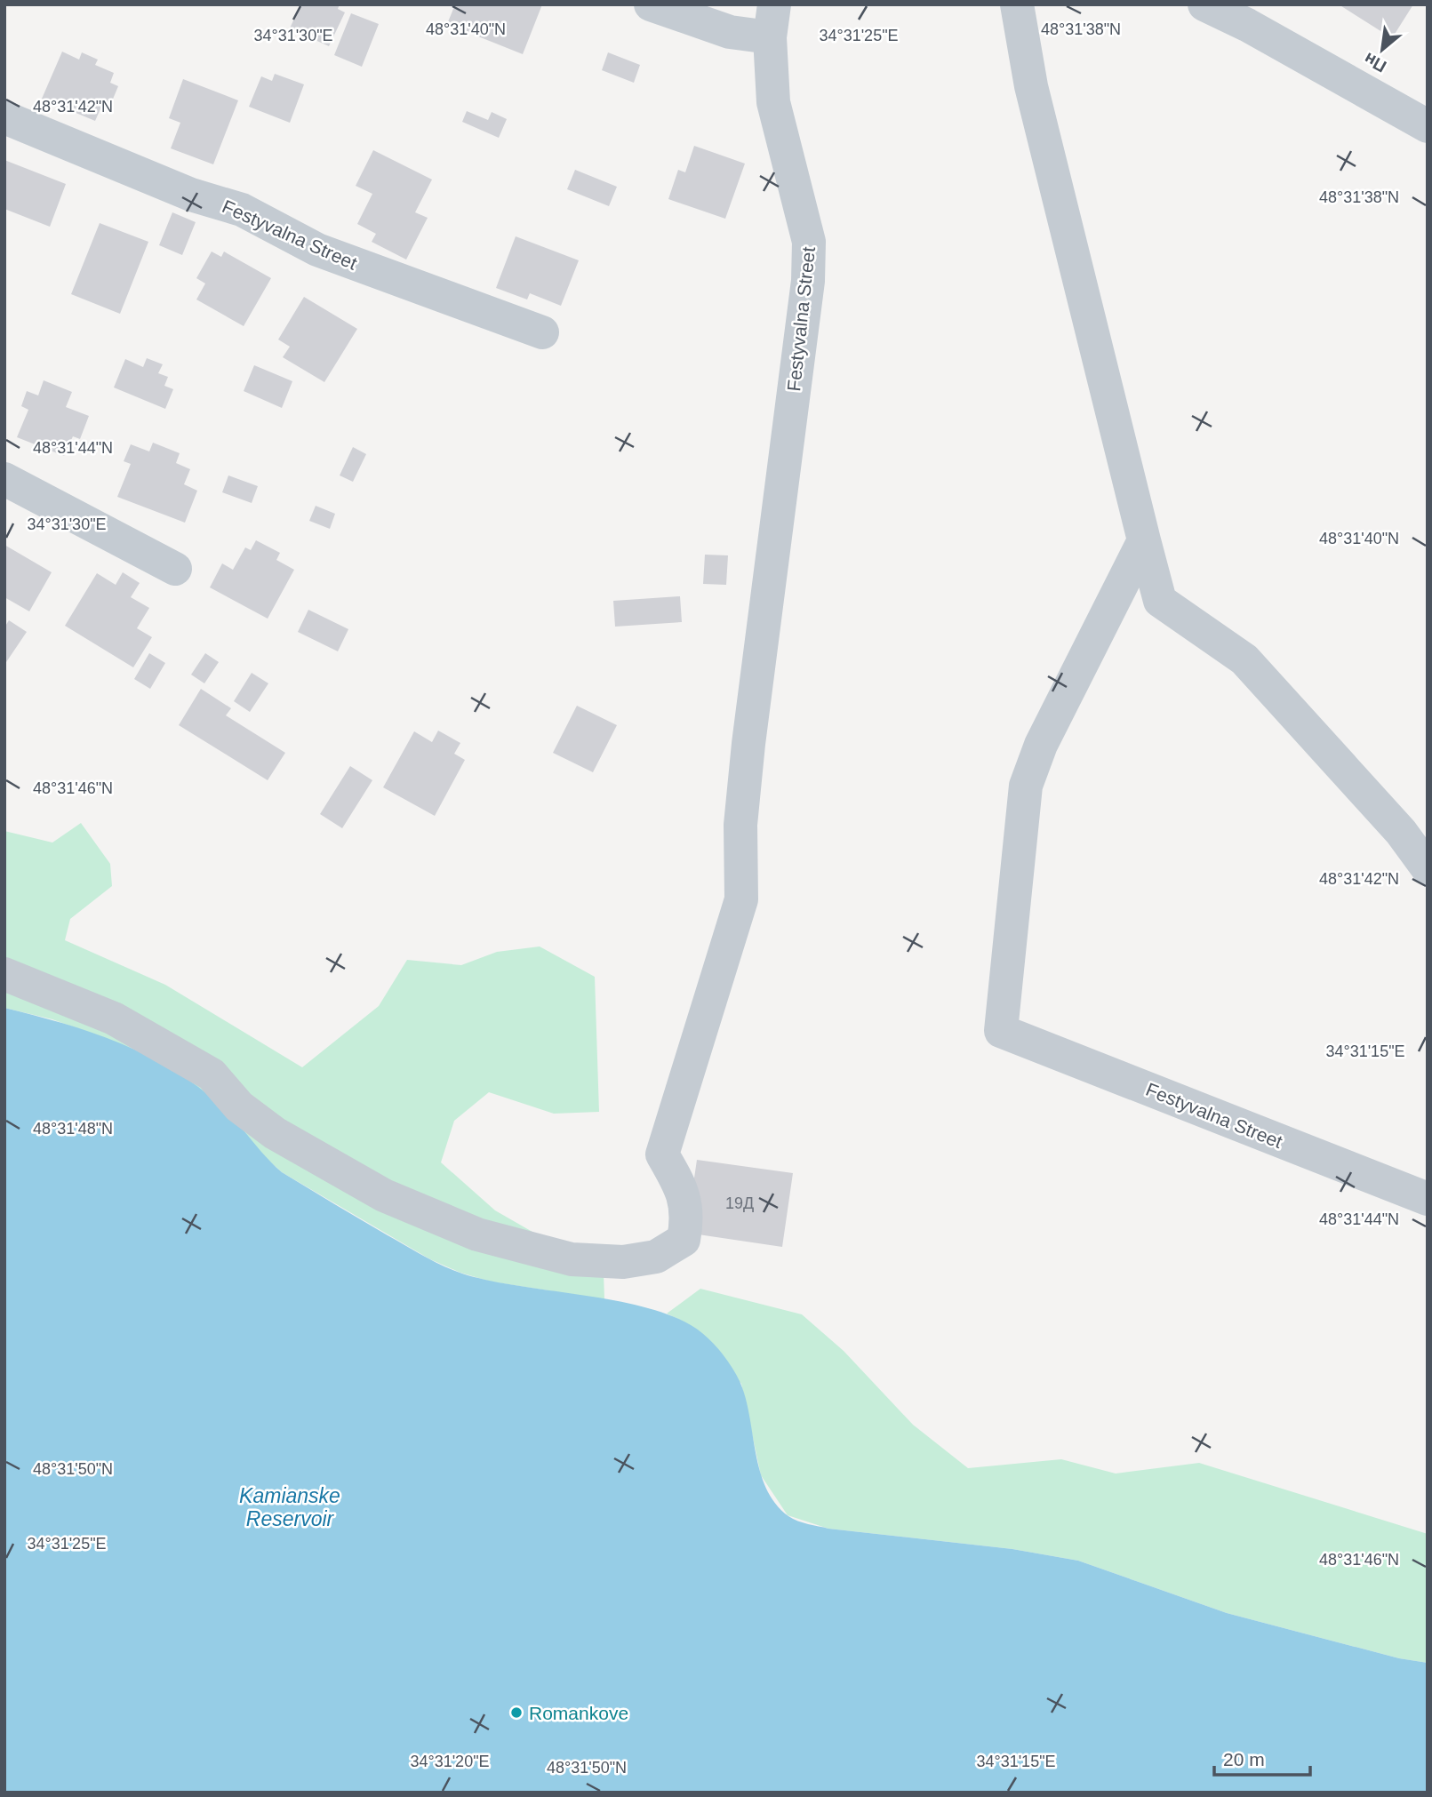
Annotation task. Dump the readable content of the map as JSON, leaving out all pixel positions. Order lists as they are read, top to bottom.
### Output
{
  "streets": {
    "street": ["Festyvalna Street"]
  },
  "water": ["Kamianske Reservoir"],
  "places": ["Romankove"],
  "house_numbers": ["19Д"],
  "scale_bar": "20 m",
  "north": "bottom left",
  "coordinates": [
    "48°31'38\"N",
    "48°31'40\"N",
    "34°31'30\"E",
    "34°31'25\"E",
    "48°31'42\"N",
    "48°31'44\"N",
    "48°31'46\"N",
    "34°31'15\"E",
    "48°31'48\"N",
    "48°31'50\"N",
    "34°31'20\"E"
  ]
}
